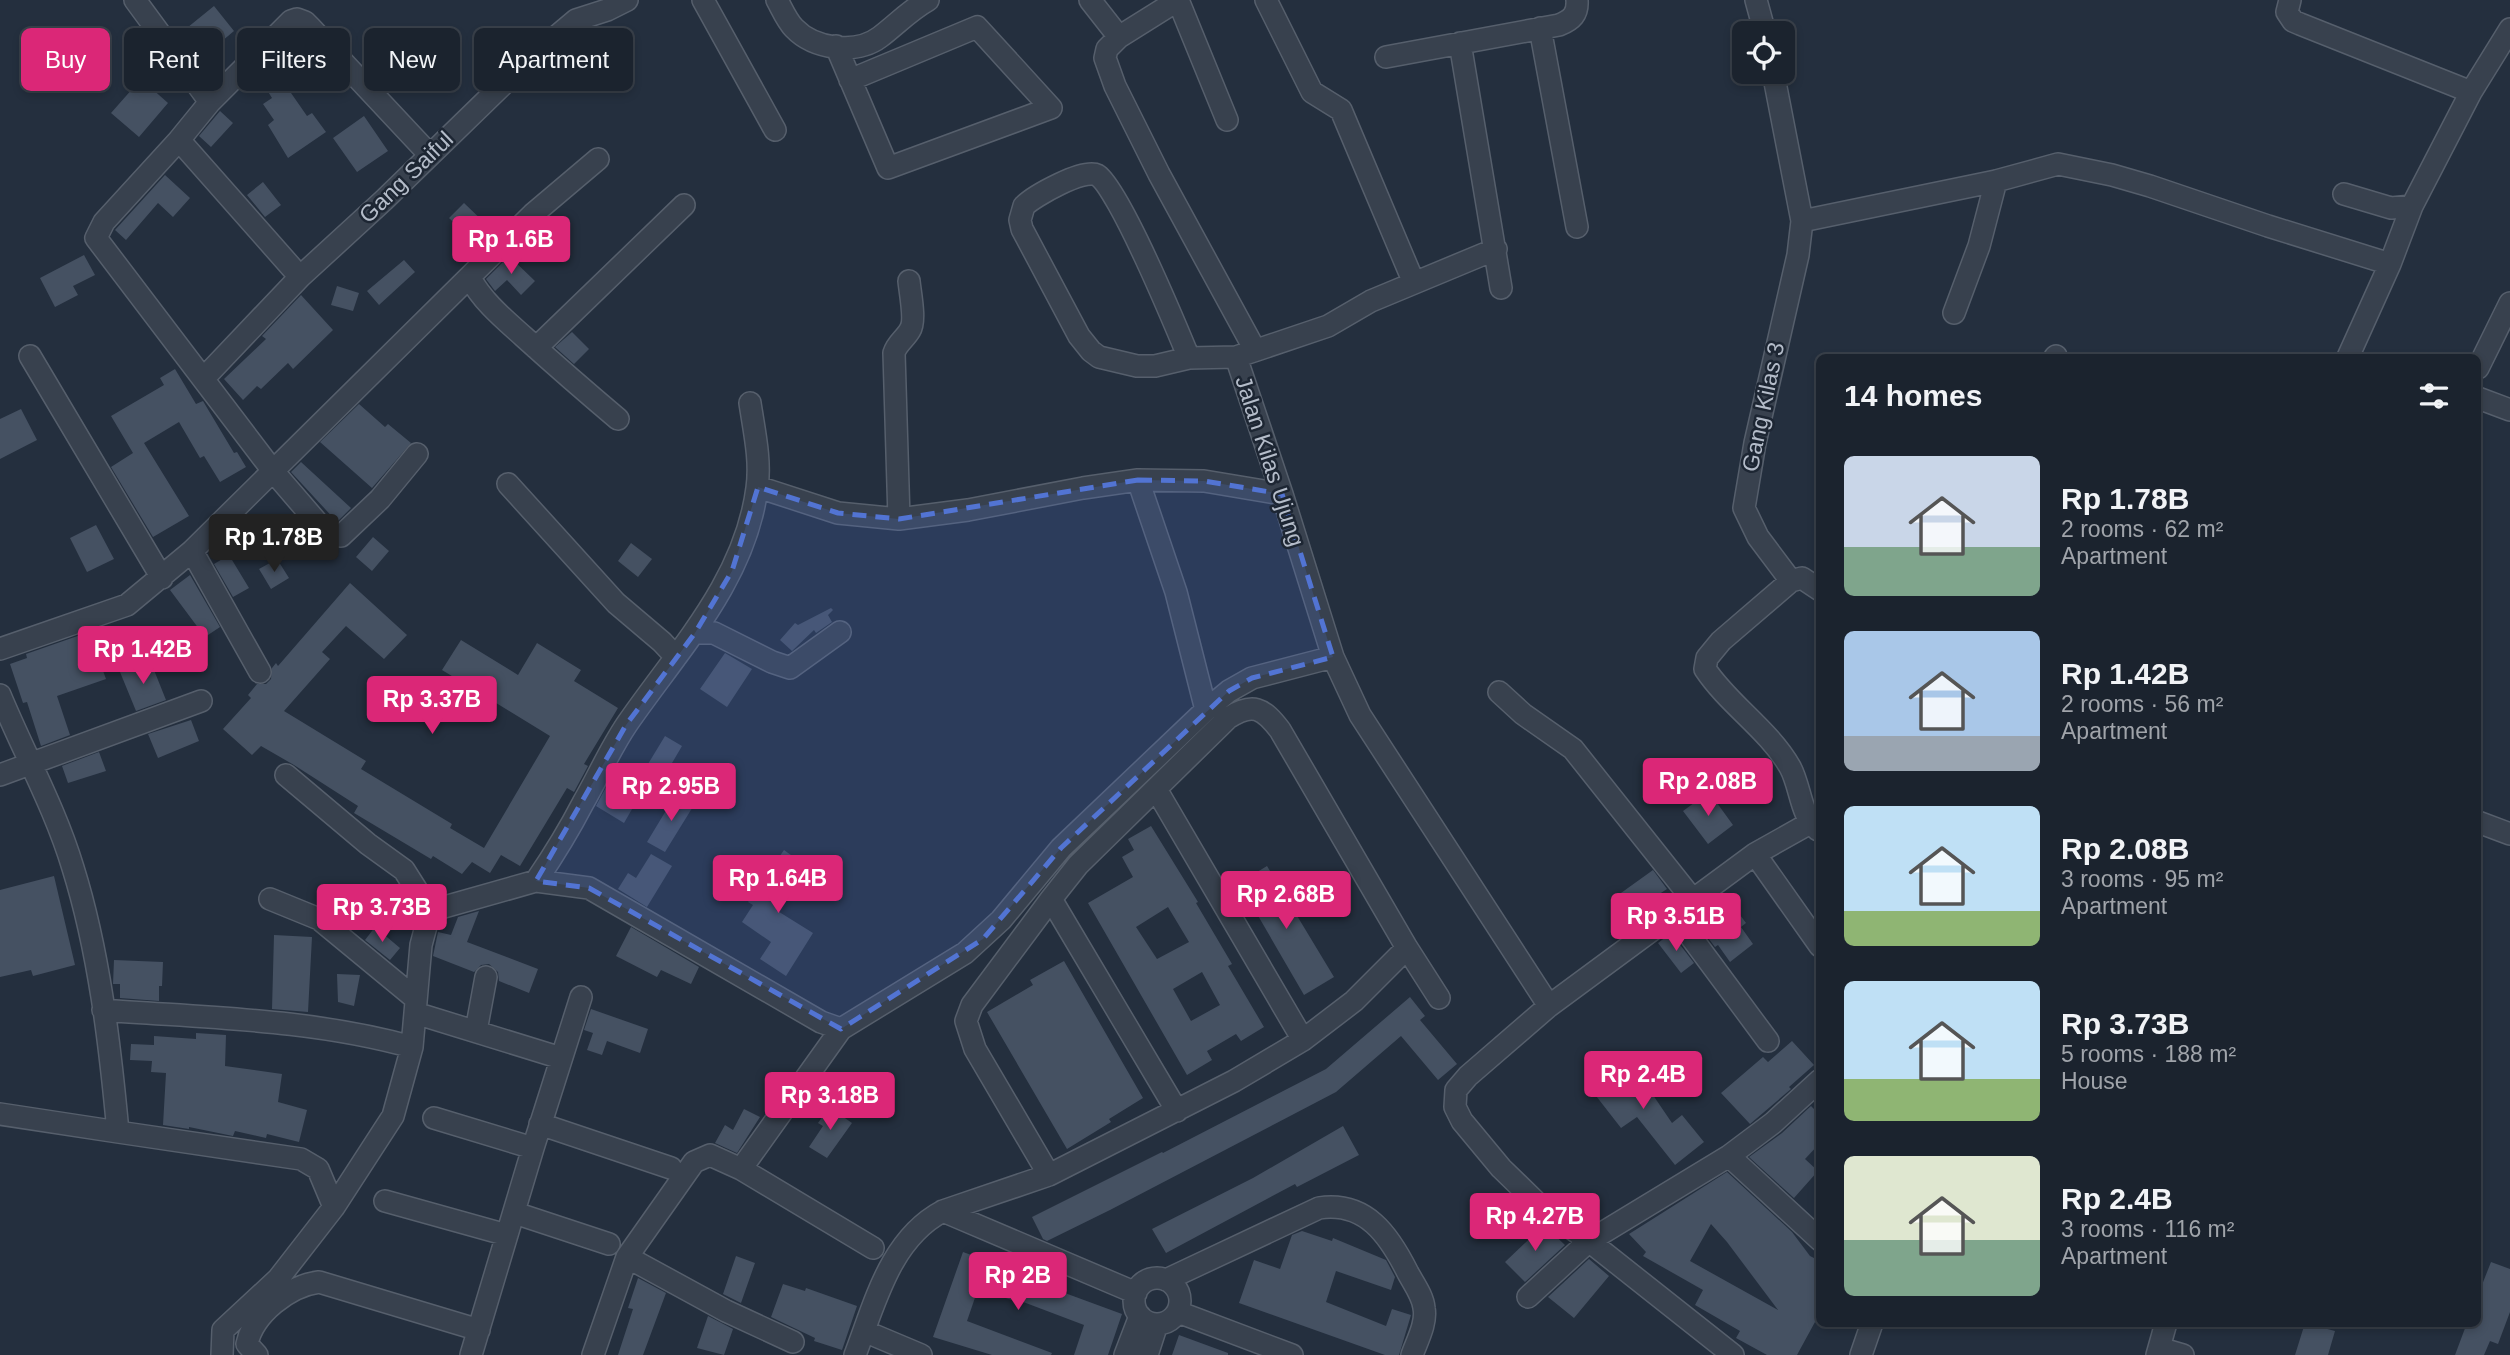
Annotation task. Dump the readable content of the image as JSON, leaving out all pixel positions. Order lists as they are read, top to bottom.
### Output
{
  "streets": {
    "street": ["Gang Saiful", "Gang Kilas 3", "Jalan Kilas Ujung"]
  },
  "page": {
    "chip": [
      "Buy",
      "Rent",
      "Filters",
      "New",
      "Apartment"
    ],
    "price": [
      "Rp 1.6B",
      "Rp 1.78B",
      "Rp 1.42B",
      "Rp 3.37B",
      "Rp 2.08B",
      "Rp 2.95B",
      "Rp 1.64B",
      "Rp 2.68B",
      "Rp 3.73B",
      "Rp 3.51B",
      "Rp 2.4B",
      "Rp 3.18B",
      "Rp 4.27B",
      "Rp 2B"
    ],
    "heading": "14 homes",
    "list": [
      {
        "name": "Rp 1.78B",
        "note": "2 rooms · 62 m² · Apartment"
      },
      {
        "name": "Rp 1.42B",
        "note": "2 rooms · 56 m² · Apartment"
      },
      {
        "name": "Rp 2.08B",
        "note": "3 rooms · 95 m² · Apartment"
      },
      {
        "name": "Rp 3.73B",
        "note": "5 rooms · 188 m² · House"
      },
      {
        "name": "Rp 2.4B",
        "note": "3 rooms · 116 m² · Apartment"
      }
    ]
  }
}
